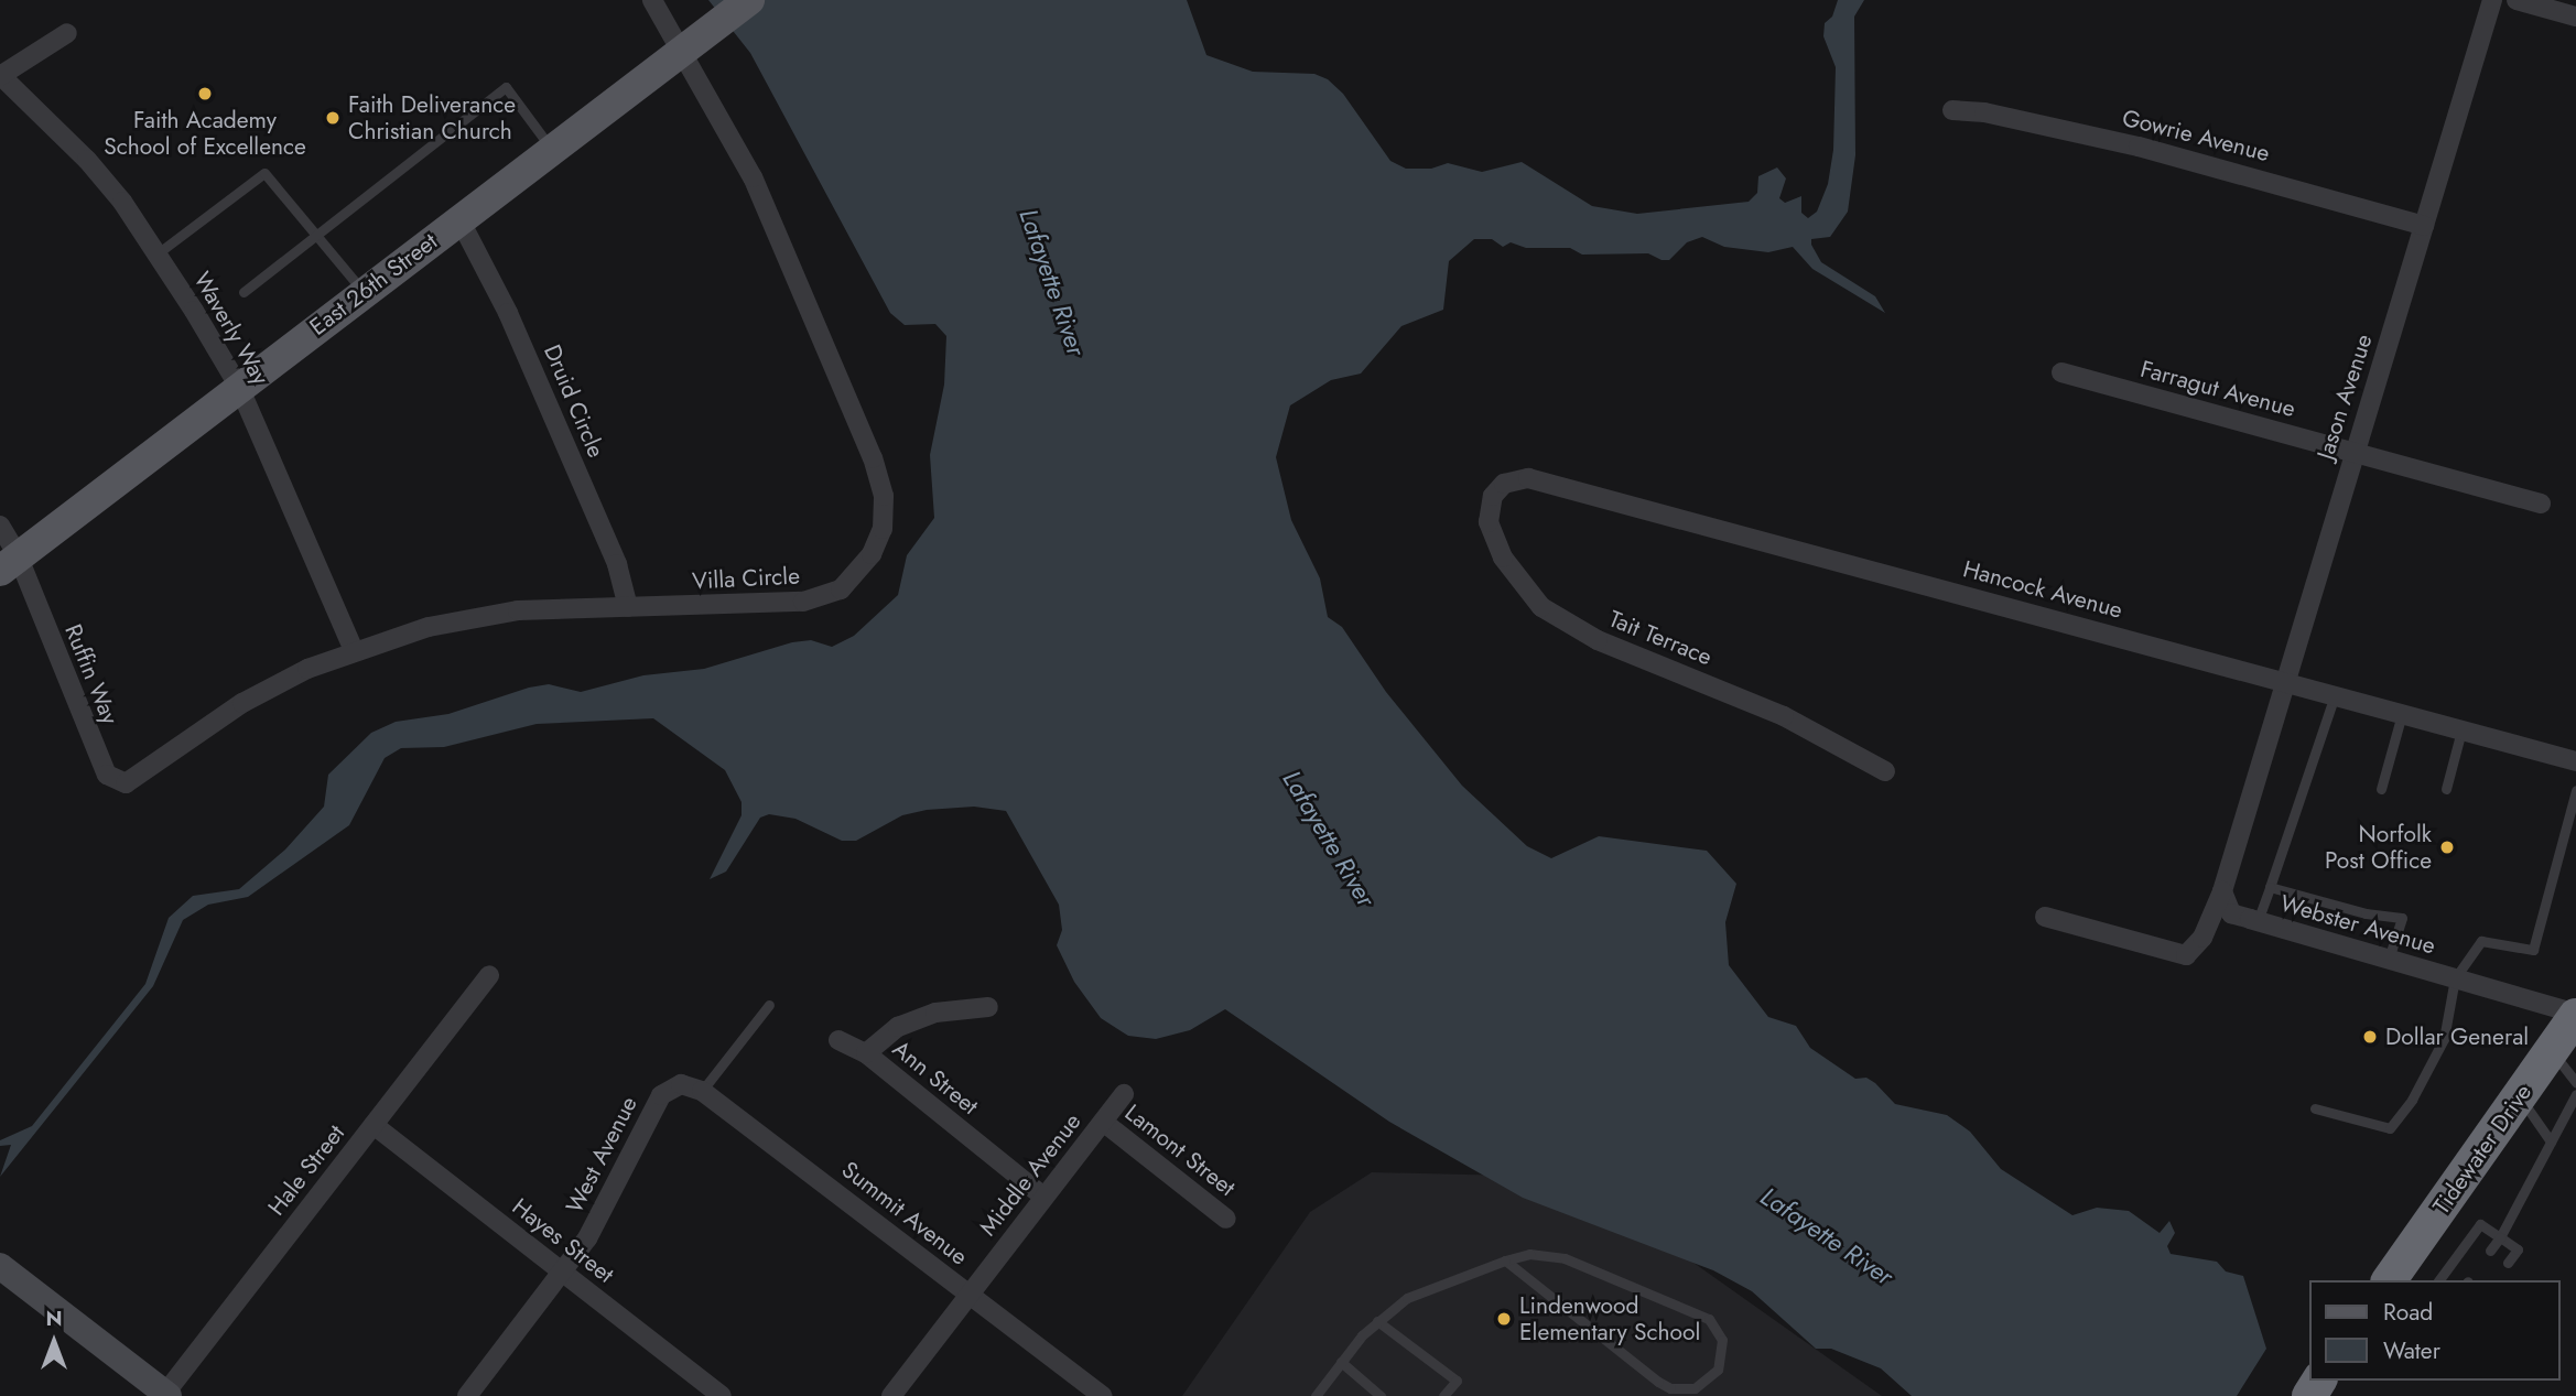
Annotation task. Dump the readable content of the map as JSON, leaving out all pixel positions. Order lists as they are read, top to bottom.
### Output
{
  "streets": {
    "highway": ["Tidewater Drive"],
    "main road": ["East 26th Street"],
    "street": [
      "Gowrie Avenue",
      "Waverly Way",
      "Farragut Avenue",
      "Jason Avenue",
      "Druid Circle",
      "Villa Circle",
      "Hancock Avenue",
      "Tait Terrace",
      "Ruffin Way",
      "Webster Avenue",
      "Ann Street",
      "Lamont Street",
      "West Avenue",
      "Hale Street",
      "Middle Avenue",
      "Summit Avenue",
      "Hayes Street"
    ]
  },
  "crossings": [
    ["Gowrie Avenue", "Jason Avenue"],
    ["East 26th Street", "Waverly Way"],
    ["East 26th Street", "Druid Circle"],
    ["East 26th Street", "Villa Circle"],
    ["East 26th Street", "Ruffin Way"],
    ["Waverly Way", "Villa Circle"],
    ["Farragut Avenue", "Jason Avenue"],
    ["Jason Avenue", "Hancock Avenue"],
    ["Jason Avenue", "Webster Avenue"],
    ["Druid Circle", "Villa Circle"],
    ["Villa Circle", "Ruffin Way"],
    ["Hancock Avenue", "Tait Terrace"],
    ["Webster Avenue", "Tidewater Drive"],
    ["Ann Street", "Middle Avenue"],
    ["Lamont Street", "Middle Avenue"],
    ["West Avenue", "Summit Avenue"],
    ["West Avenue", "Hayes Street"],
    ["Hale Street", "Hayes Street"],
    ["Middle Avenue", "Summit Avenue"]
  ],
  "water": ["Lafayette River"],
  "places": [
    "Faith Academy School of Excellence",
    "Faith Deliverance Christian Church",
    "Norfolk Post Office",
    "Dollar General",
    "Lindenwood Elementary School"
  ],
  "legend": ["Road", "Water"],
  "north": "top"
}
